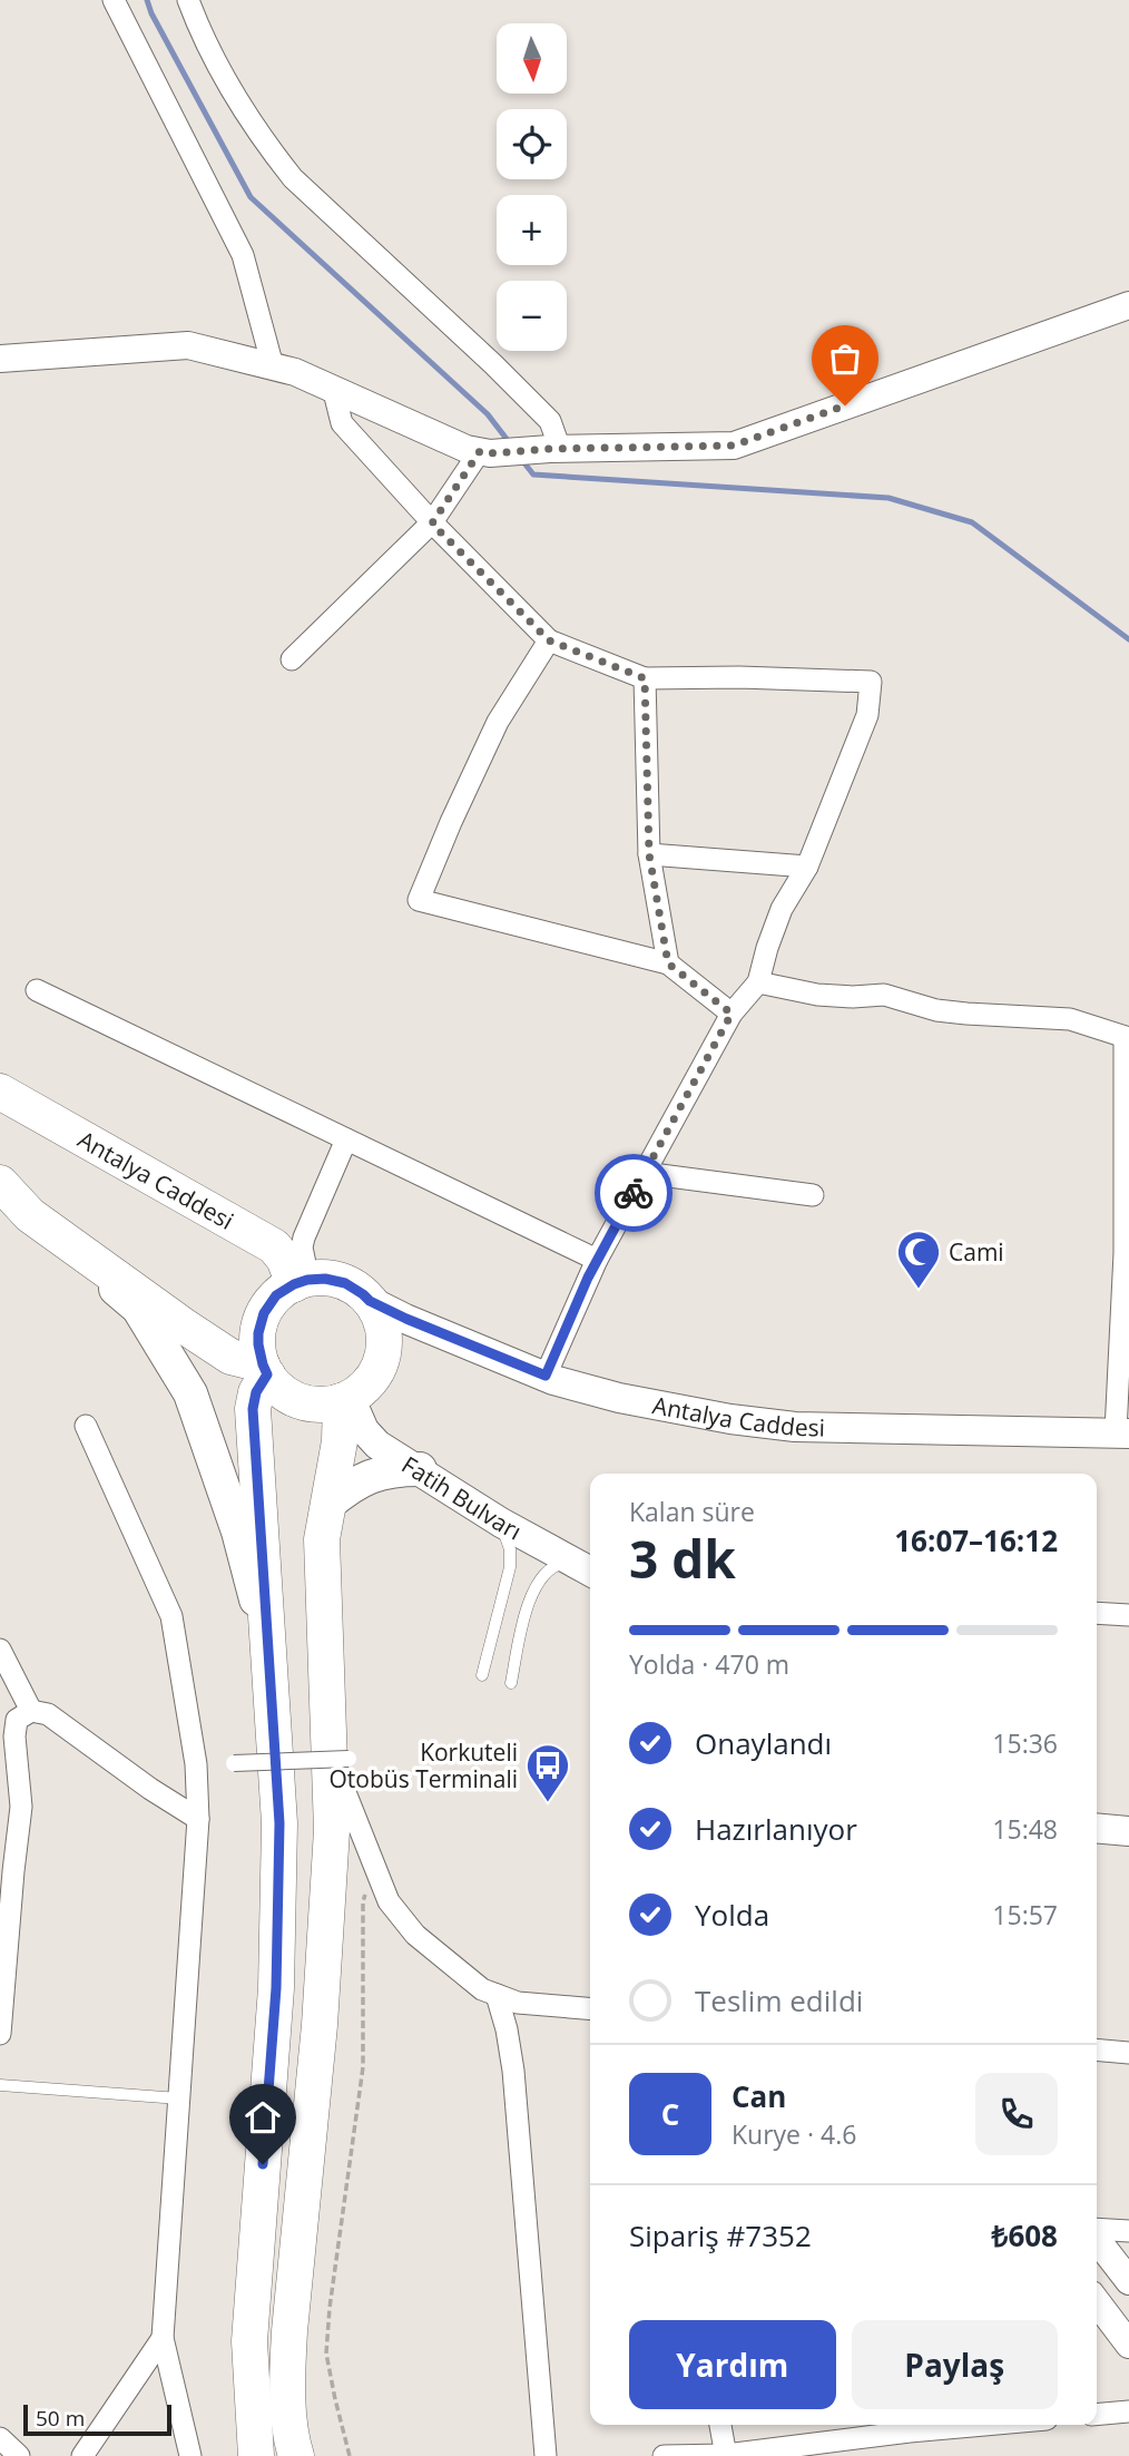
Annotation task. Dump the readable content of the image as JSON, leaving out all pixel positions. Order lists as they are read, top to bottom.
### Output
{
  "streets": {
    "highway": ["Antalya Caddesi"],
    "main road": ["Fatih Bulvarı"]
  },
  "crossings": [
    ["Antalya Caddesi", "Fatih Bulvarı"]
  ],
  "places": {
    "mosque": ["Cami"],
    "bus stop": ["Korkuteli Otobüs Terminali"]
  },
  "scale_bar": "50 m",
  "north": "bottom",
  "page": {
    "map_buttons": ["+", "−"],
    "heading": ["3 dk", "Kalan süre", "16:07–16:12"],
    "panel": [
      "Can",
      "Kurye · 4.6",
      "Sipariş #7352",
      "₺608"
    ],
    "bar": "Yolda · 470 m",
    "list": [
      ["Onaylandı", "15:36"],
      ["Hazırlanıyor", "15:48"],
      ["Yolda", "15:57"],
      "Teslim edildi"
    ],
    "round": "C",
    "buttons": ["Yardım", "Paylaş"],
    "scale": "50 m"
  }
}
